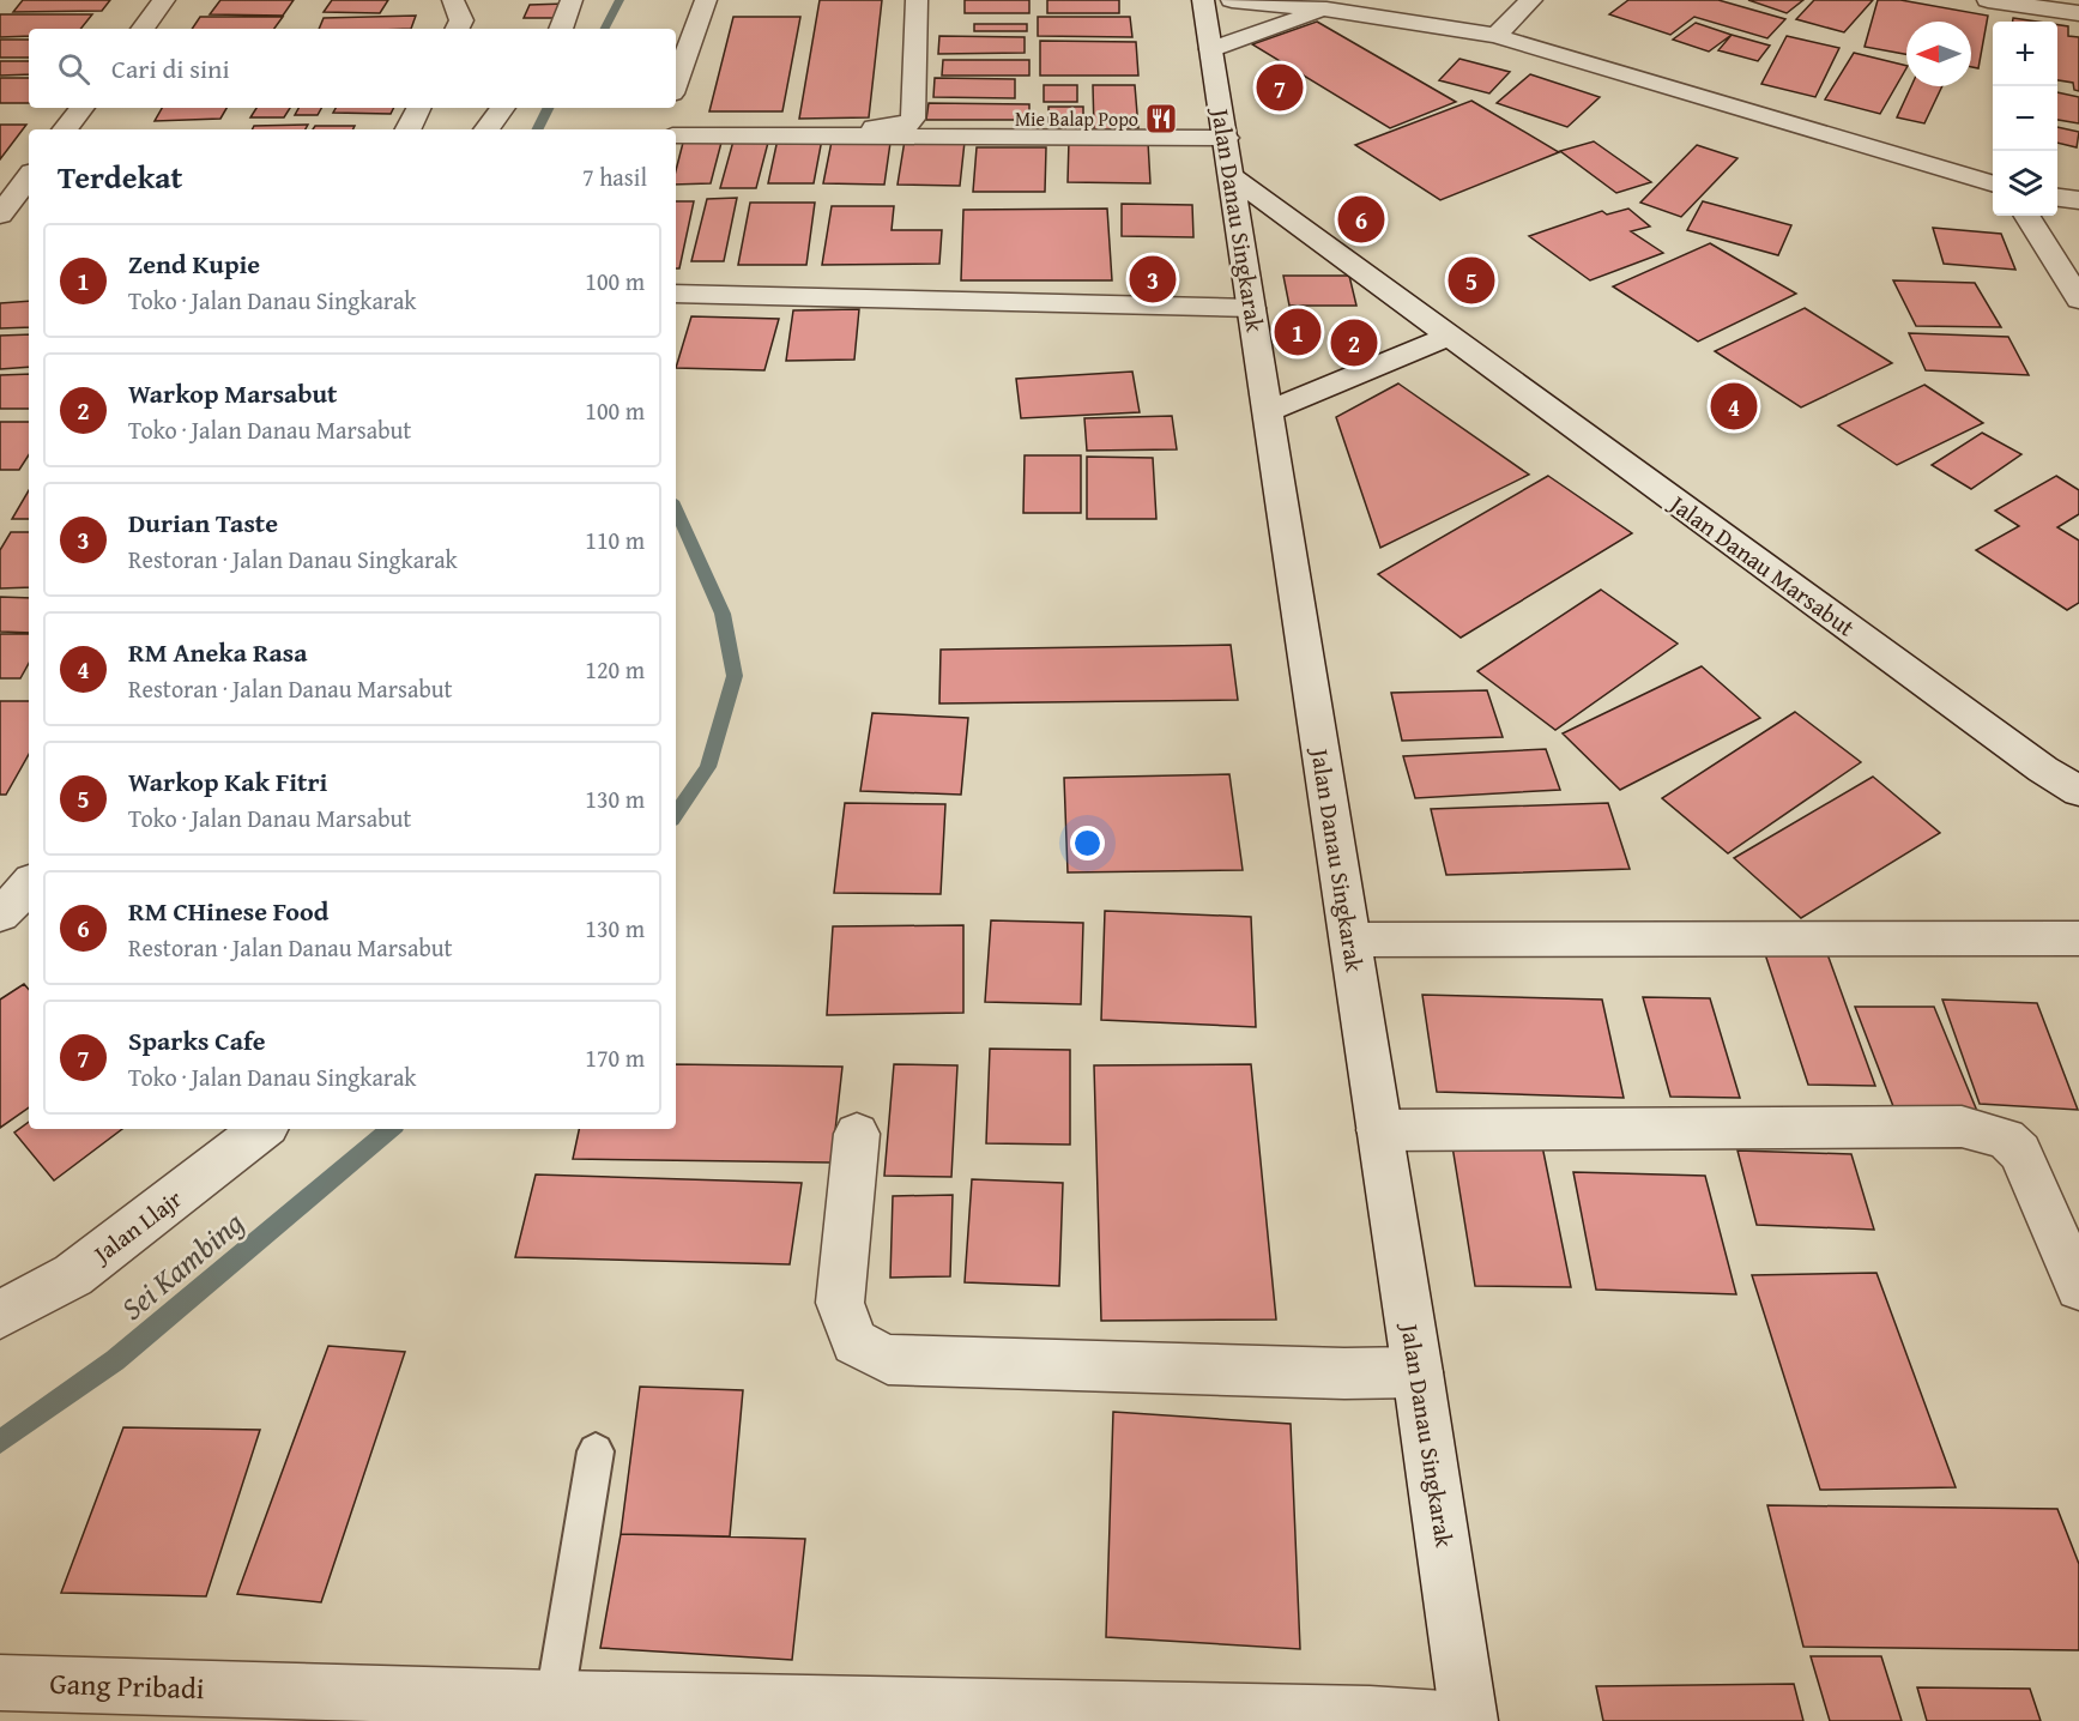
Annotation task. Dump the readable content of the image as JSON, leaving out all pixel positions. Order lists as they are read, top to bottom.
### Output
{
  "streets": {
    "street": [
      "Jalan Danau Singkarak",
      "Jalan Danau Marsabut",
      "Jalan Llajr",
      "Gang Pribadi"
    ]
  },
  "crossings": [
    ["Jalan Danau Singkarak", "Jalan Danau Marsabut"]
  ],
  "water": ["Sei Kambing"],
  "places": {
    "restaurant": ["Mie Balap Popo"]
  },
  "north": "left",
  "page": {
    "map_buttons": ["+", "−"],
    "search": "Cari di sini",
    "pins": [
      "7",
      "6",
      "3",
      "5",
      "1",
      "2",
      "4"
    ],
    "heading": ["Terdekat", "7 hasil"],
    "list": [
      {
        "mark": "1",
        "name": "Zend Kupie",
        "note": "Toko · Jalan Danau Singkarak",
        "value": "100 m"
      },
      {
        "mark": "2",
        "name": "Warkop Marsabut",
        "note": "Toko · Jalan Danau Marsabut",
        "value": "100 m"
      },
      {
        "mark": "3",
        "name": "Durian Taste",
        "note": "Restoran · Jalan Danau Singkarak",
        "value": "110 m"
      },
      {
        "mark": "4",
        "name": "RM Aneka Rasa",
        "note": "Restoran · Jalan Danau Marsabut",
        "value": "120 m"
      },
      {
        "mark": "5",
        "name": "Warkop Kak Fitri",
        "note": "Toko · Jalan Danau Marsabut",
        "value": "130 m"
      },
      {
        "mark": "6",
        "name": "RM CHinese Food",
        "note": "Restoran · Jalan Danau Marsabut",
        "value": "130 m"
      },
      {
        "mark": "7",
        "name": "Sparks Cafe",
        "note": "Toko · Jalan Danau Singkarak",
        "value": "170 m"
      }
    ]
  }
}
